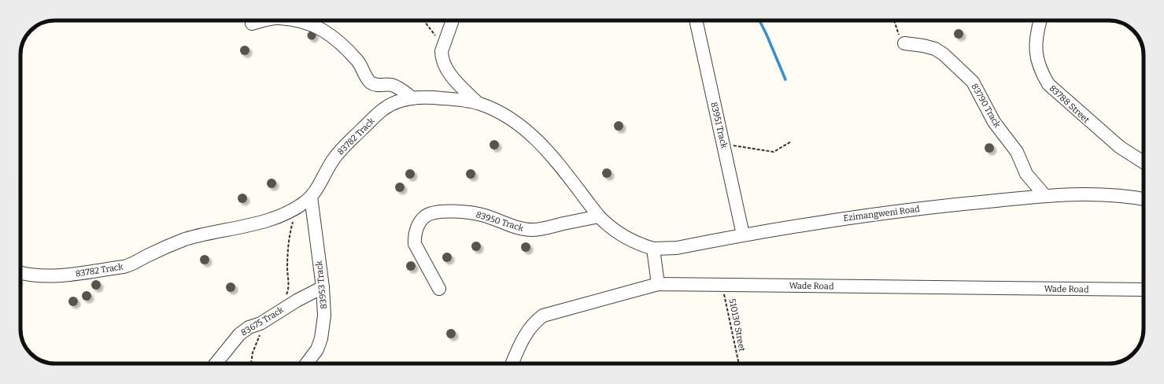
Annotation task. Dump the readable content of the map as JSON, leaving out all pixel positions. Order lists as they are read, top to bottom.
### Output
{
  "streets": {
    "street": [
      "83788 Street",
      "83790 Track",
      "83951 Track",
      "83782 Track",
      "Ezimangweni Road",
      "83950 Track",
      "83953 Track",
      "Wade Road",
      "83675 Track"
    ],
    "path": ["510130 Street"]
  },
  "crossings": [
    ["83790 Track", "Ezimangweni Road"],
    ["83951 Track", "Ezimangweni Road"],
    ["83782 Track", "Ezimangweni Road"],
    ["83782 Track", "83950 Track"],
    ["83782 Track", "83953 Track"],
    ["83953 Track", "83675 Track"],
    ["Wade Road", "510130 Street"]
  ]
}
